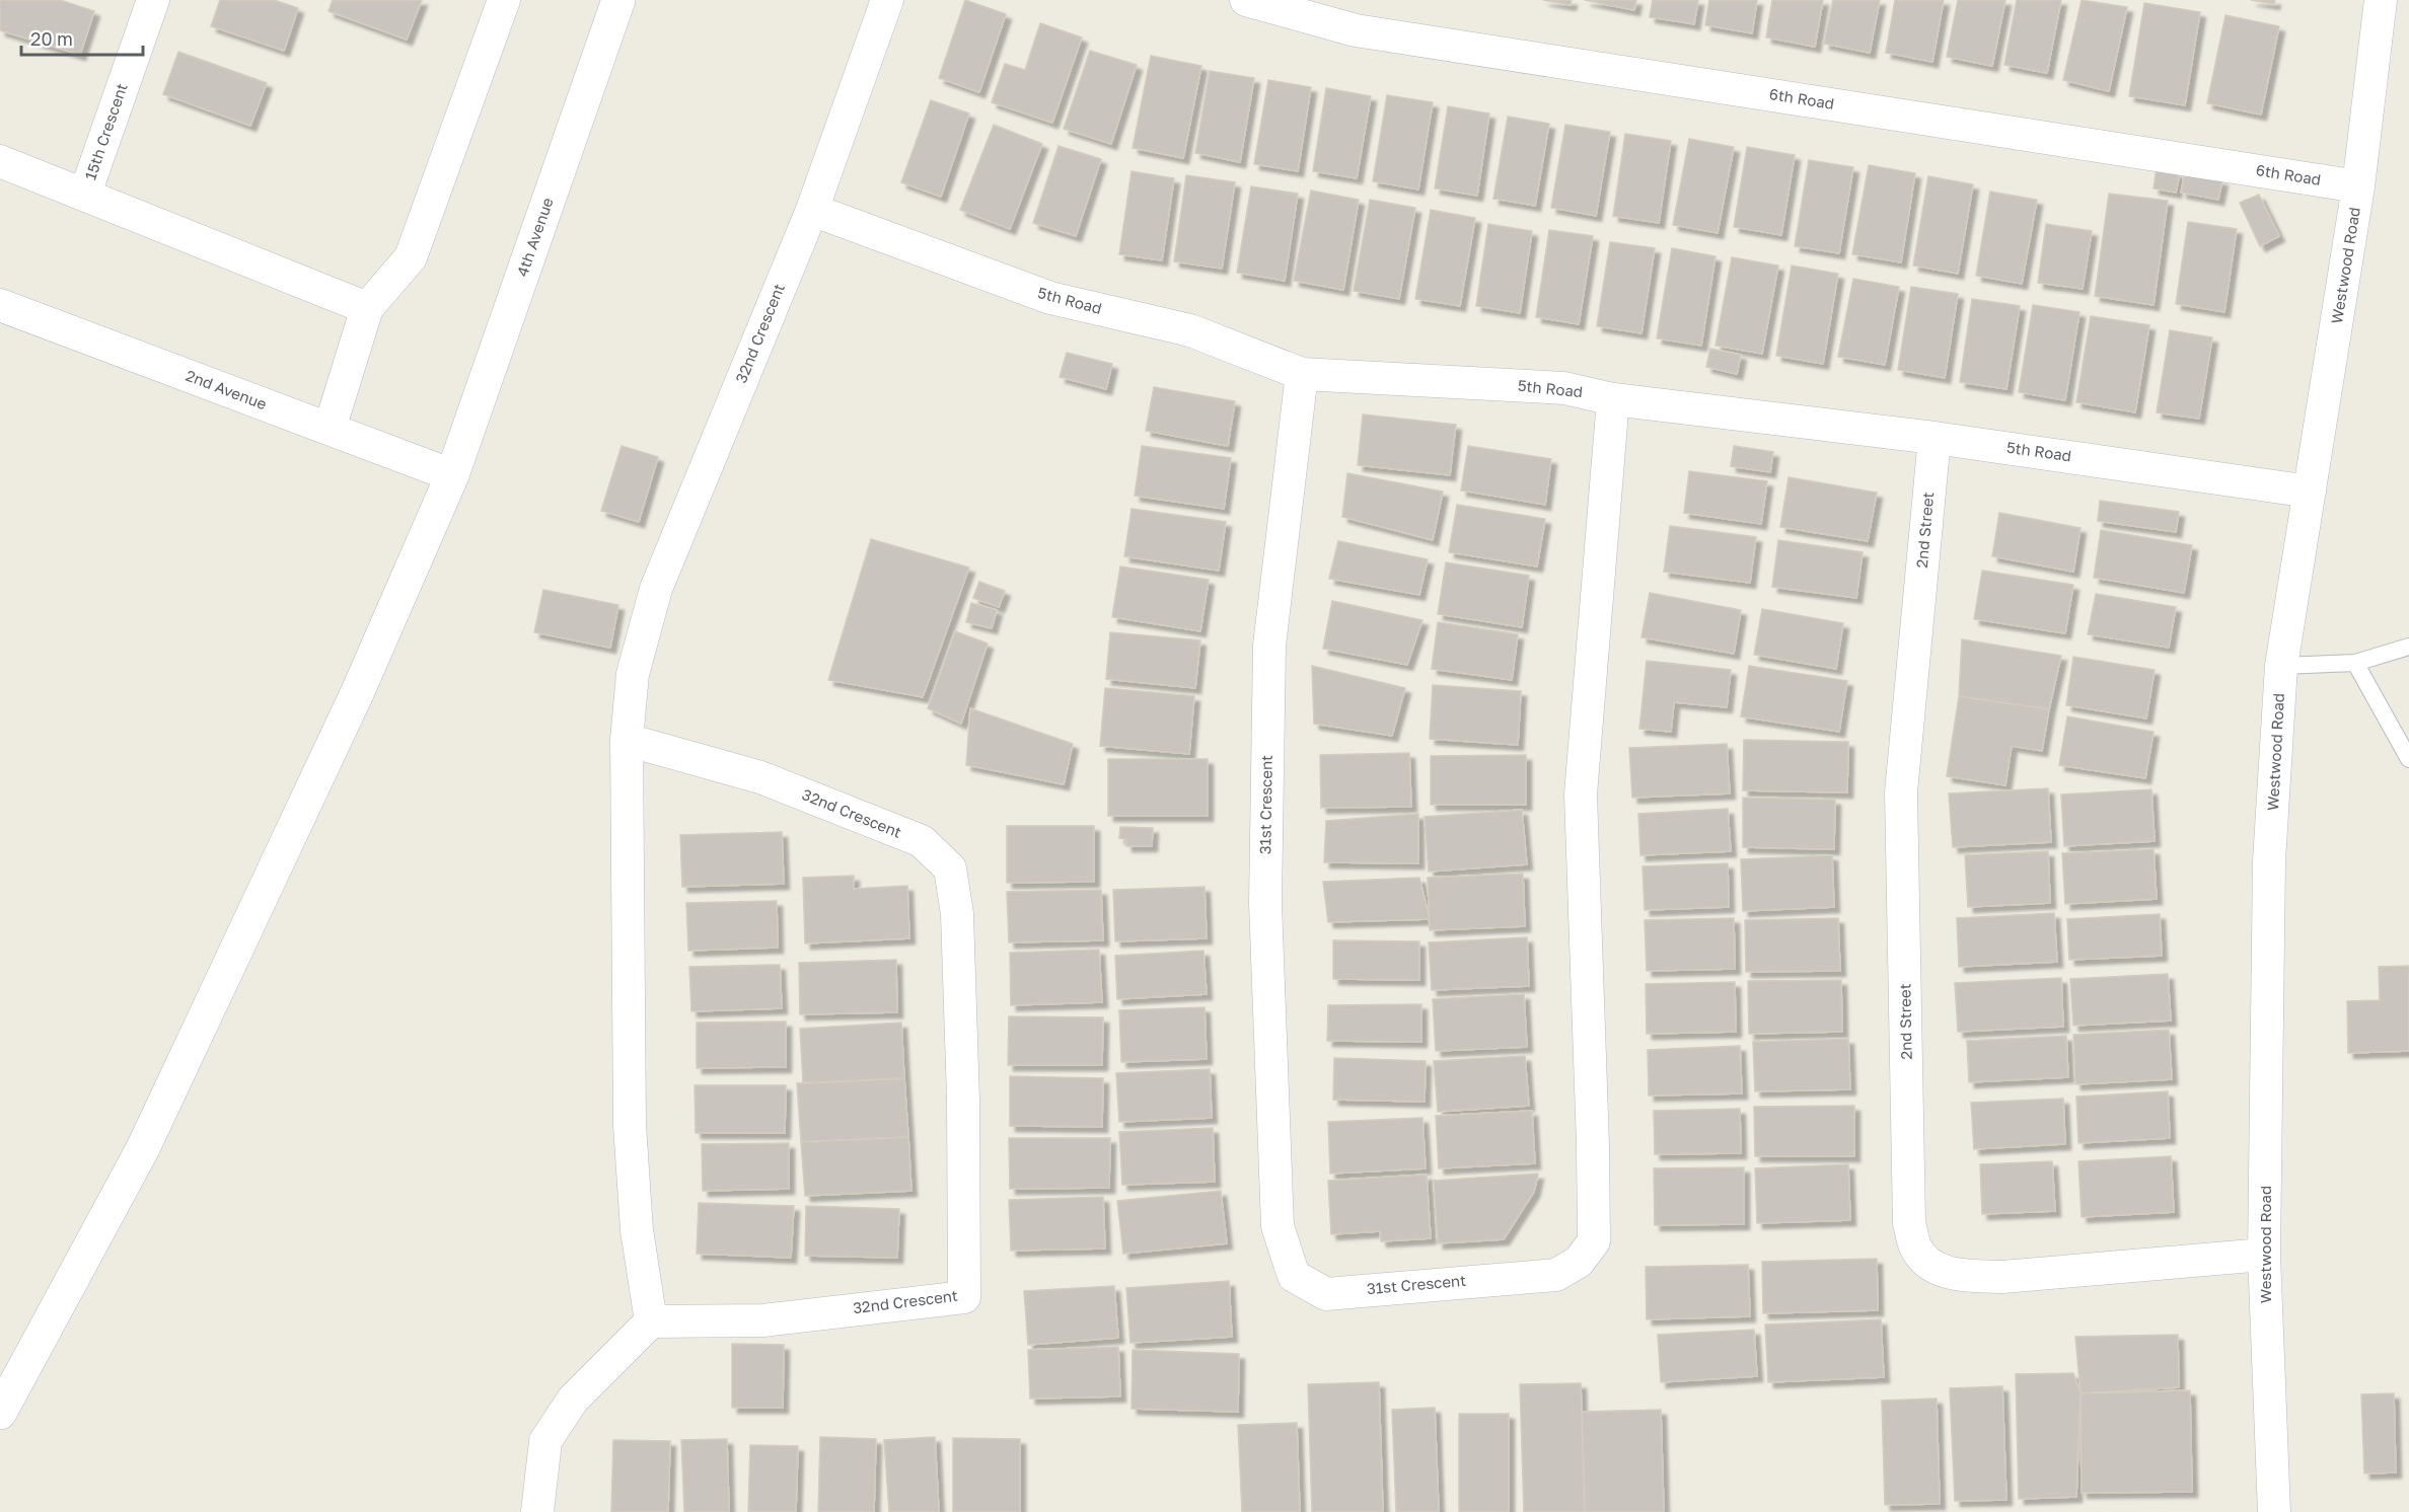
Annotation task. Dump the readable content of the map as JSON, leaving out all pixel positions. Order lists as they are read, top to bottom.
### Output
{
  "streets": {
    "street": [
      "6th Road",
      "15th Crescent",
      "4th Avenue",
      "Westwood Road",
      "5th Road",
      "32nd Crescent",
      "2nd Avenue",
      "2nd Street",
      "31st Crescent"
    ]
  },
  "crossings": [
    ["6th Road", "Westwood Road"],
    ["4th Avenue", "2nd Avenue"],
    ["Westwood Road", "5th Road"],
    ["Westwood Road", "2nd Street"],
    ["5th Road", "32nd Crescent"],
    ["5th Road", "2nd Street"],
    ["5th Road", "31st Crescent"]
  ],
  "scale_bar": "20 m"
}
